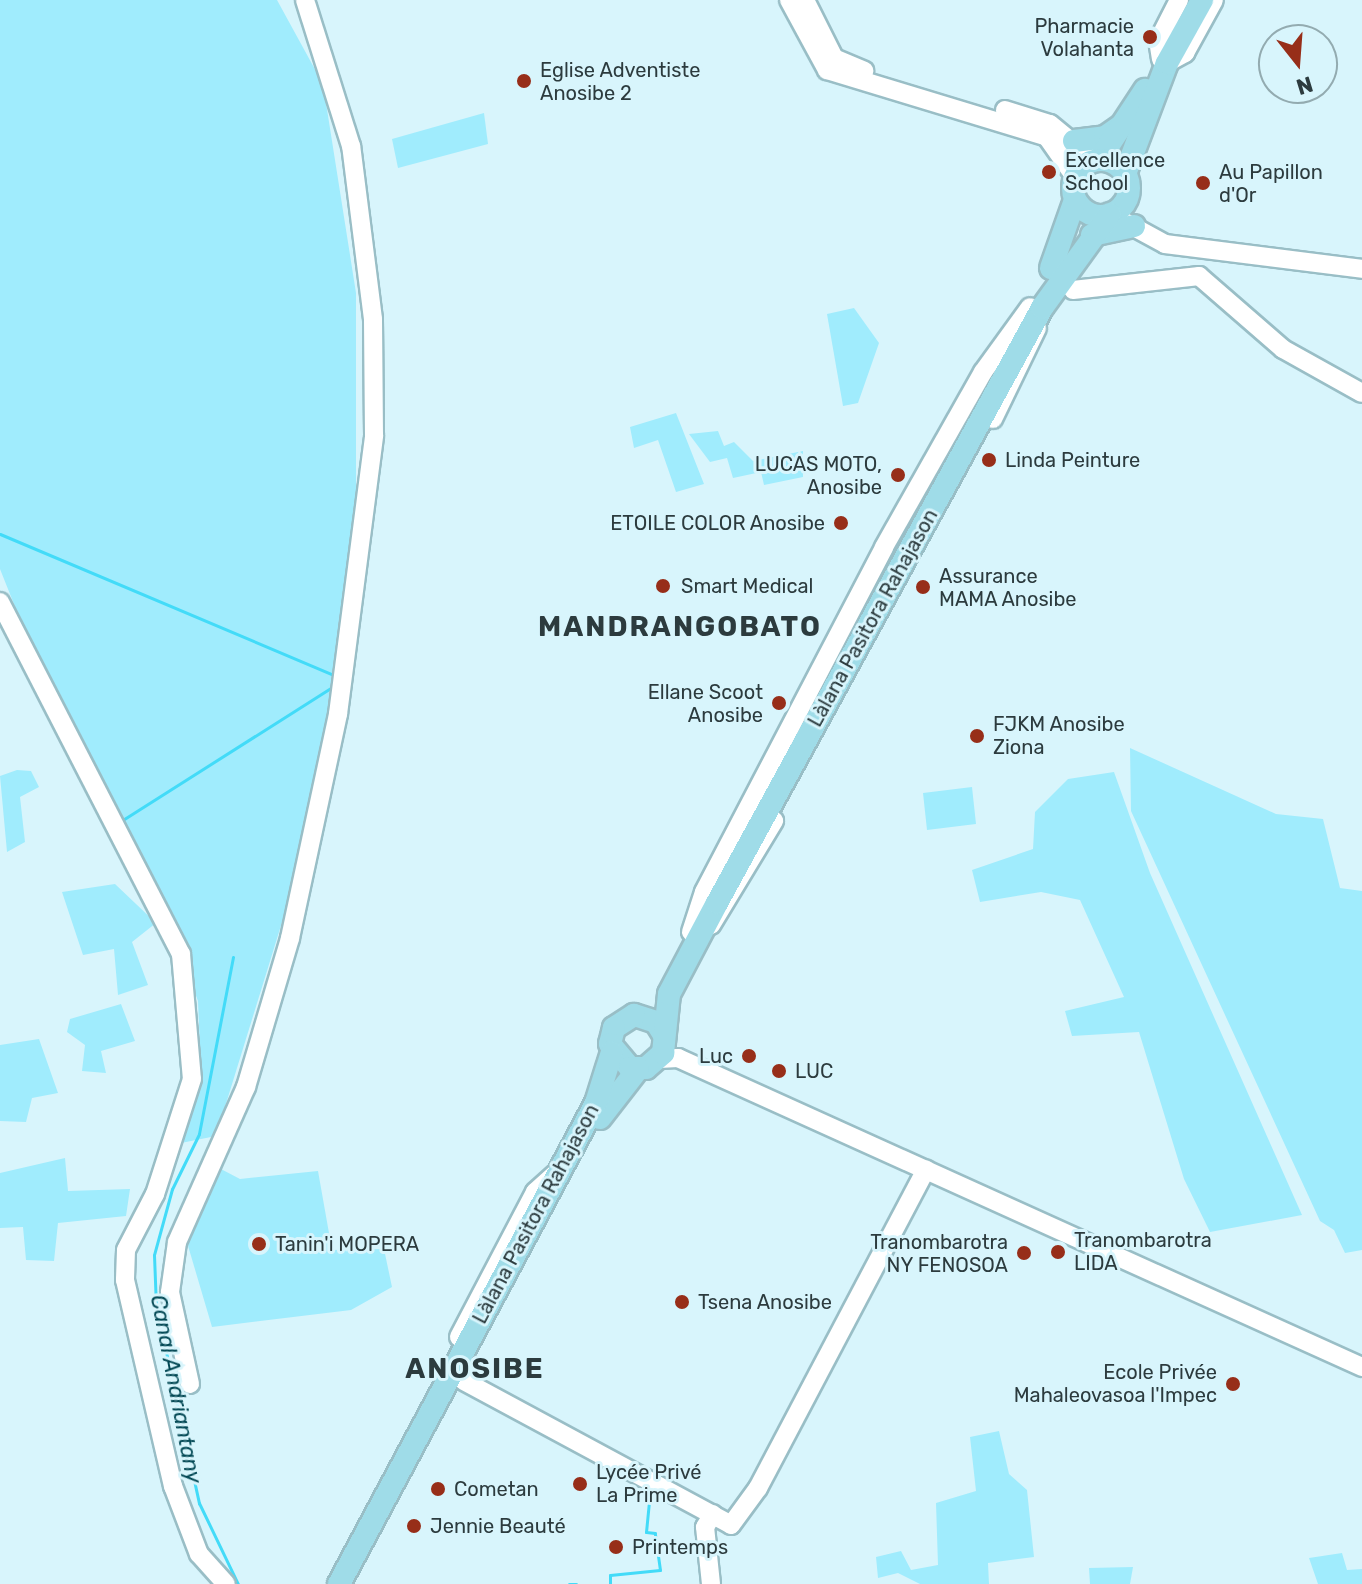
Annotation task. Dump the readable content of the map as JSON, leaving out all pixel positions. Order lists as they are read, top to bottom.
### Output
{
  "streets": {
    "main road": ["Làlana Pasitora Rahajason"]
  },
  "districts": ["MANDRANGOBATO", "ANOSIBE"],
  "water": ["Canal Andriantany"],
  "places": [
    "Pharmacie Volahanta",
    "Eglise Adventiste Anosibe 2",
    "Excellence School",
    "Au Papillon d'Or",
    "Linda Peinture",
    "LUCAS MOTO, Anosibe",
    "ETOILE COLOR Anosibe",
    "Smart Medical",
    "Assurance MAMA Anosibe",
    "Ellane Scoot Anosibe",
    "FJKM Anosibe Ziona",
    "Luc",
    "LUC",
    "Tanin'i MOPERA",
    "Tranombarotra LIDA",
    "Tranombarotra NY FENOSOA",
    "Tsena Anosibe",
    "Ecole Privée Mahaleovasoa l'Impec",
    "Lycée Privé La Prime",
    "Cometan",
    "Jennie Beauté",
    "Printemps"
  ],
  "north": "bottom"
}
